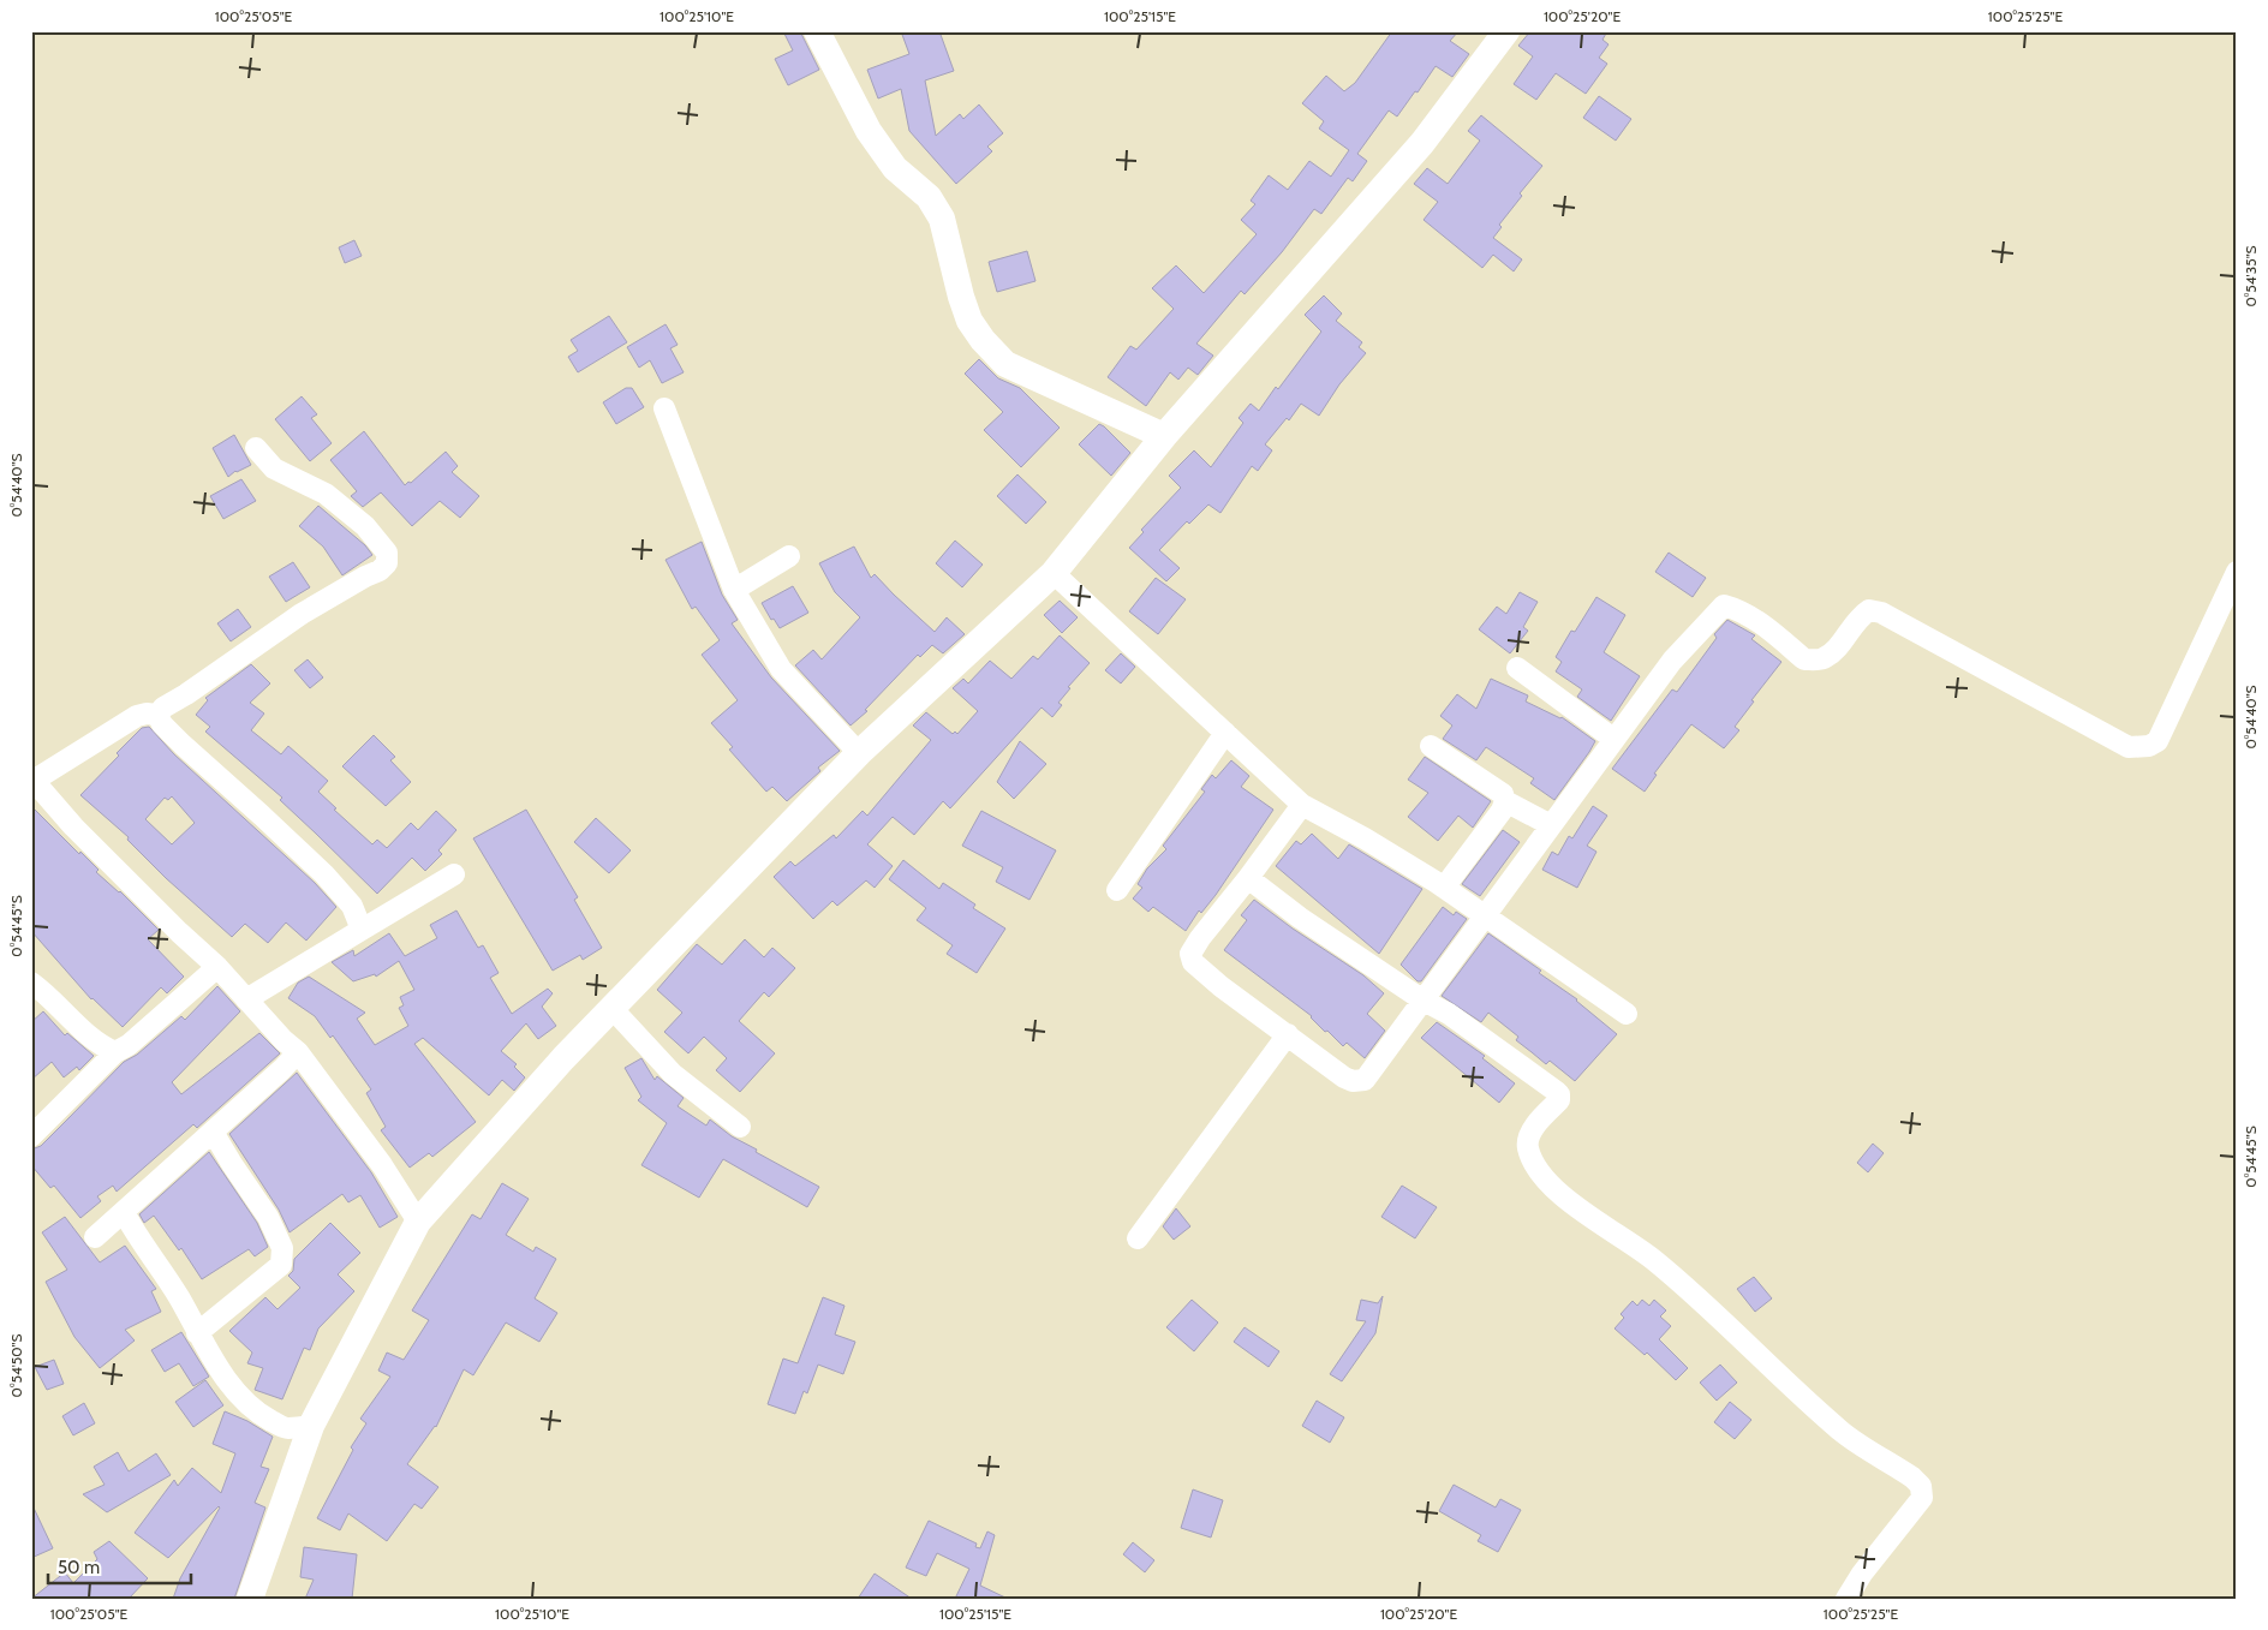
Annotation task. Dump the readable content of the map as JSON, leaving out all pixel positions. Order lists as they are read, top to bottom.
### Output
{
  "scale_bar": "50 m",
  "coordinates": [
    "100°25'05\"E",
    "100°25'10\"E",
    "100°25'15\"E",
    "100°25'20\"E",
    "100°25'25\"E",
    "0°54'35\"S",
    "0°54'40\"S",
    "0°54'45\"S",
    "0°54'50\"S"
  ]
}
